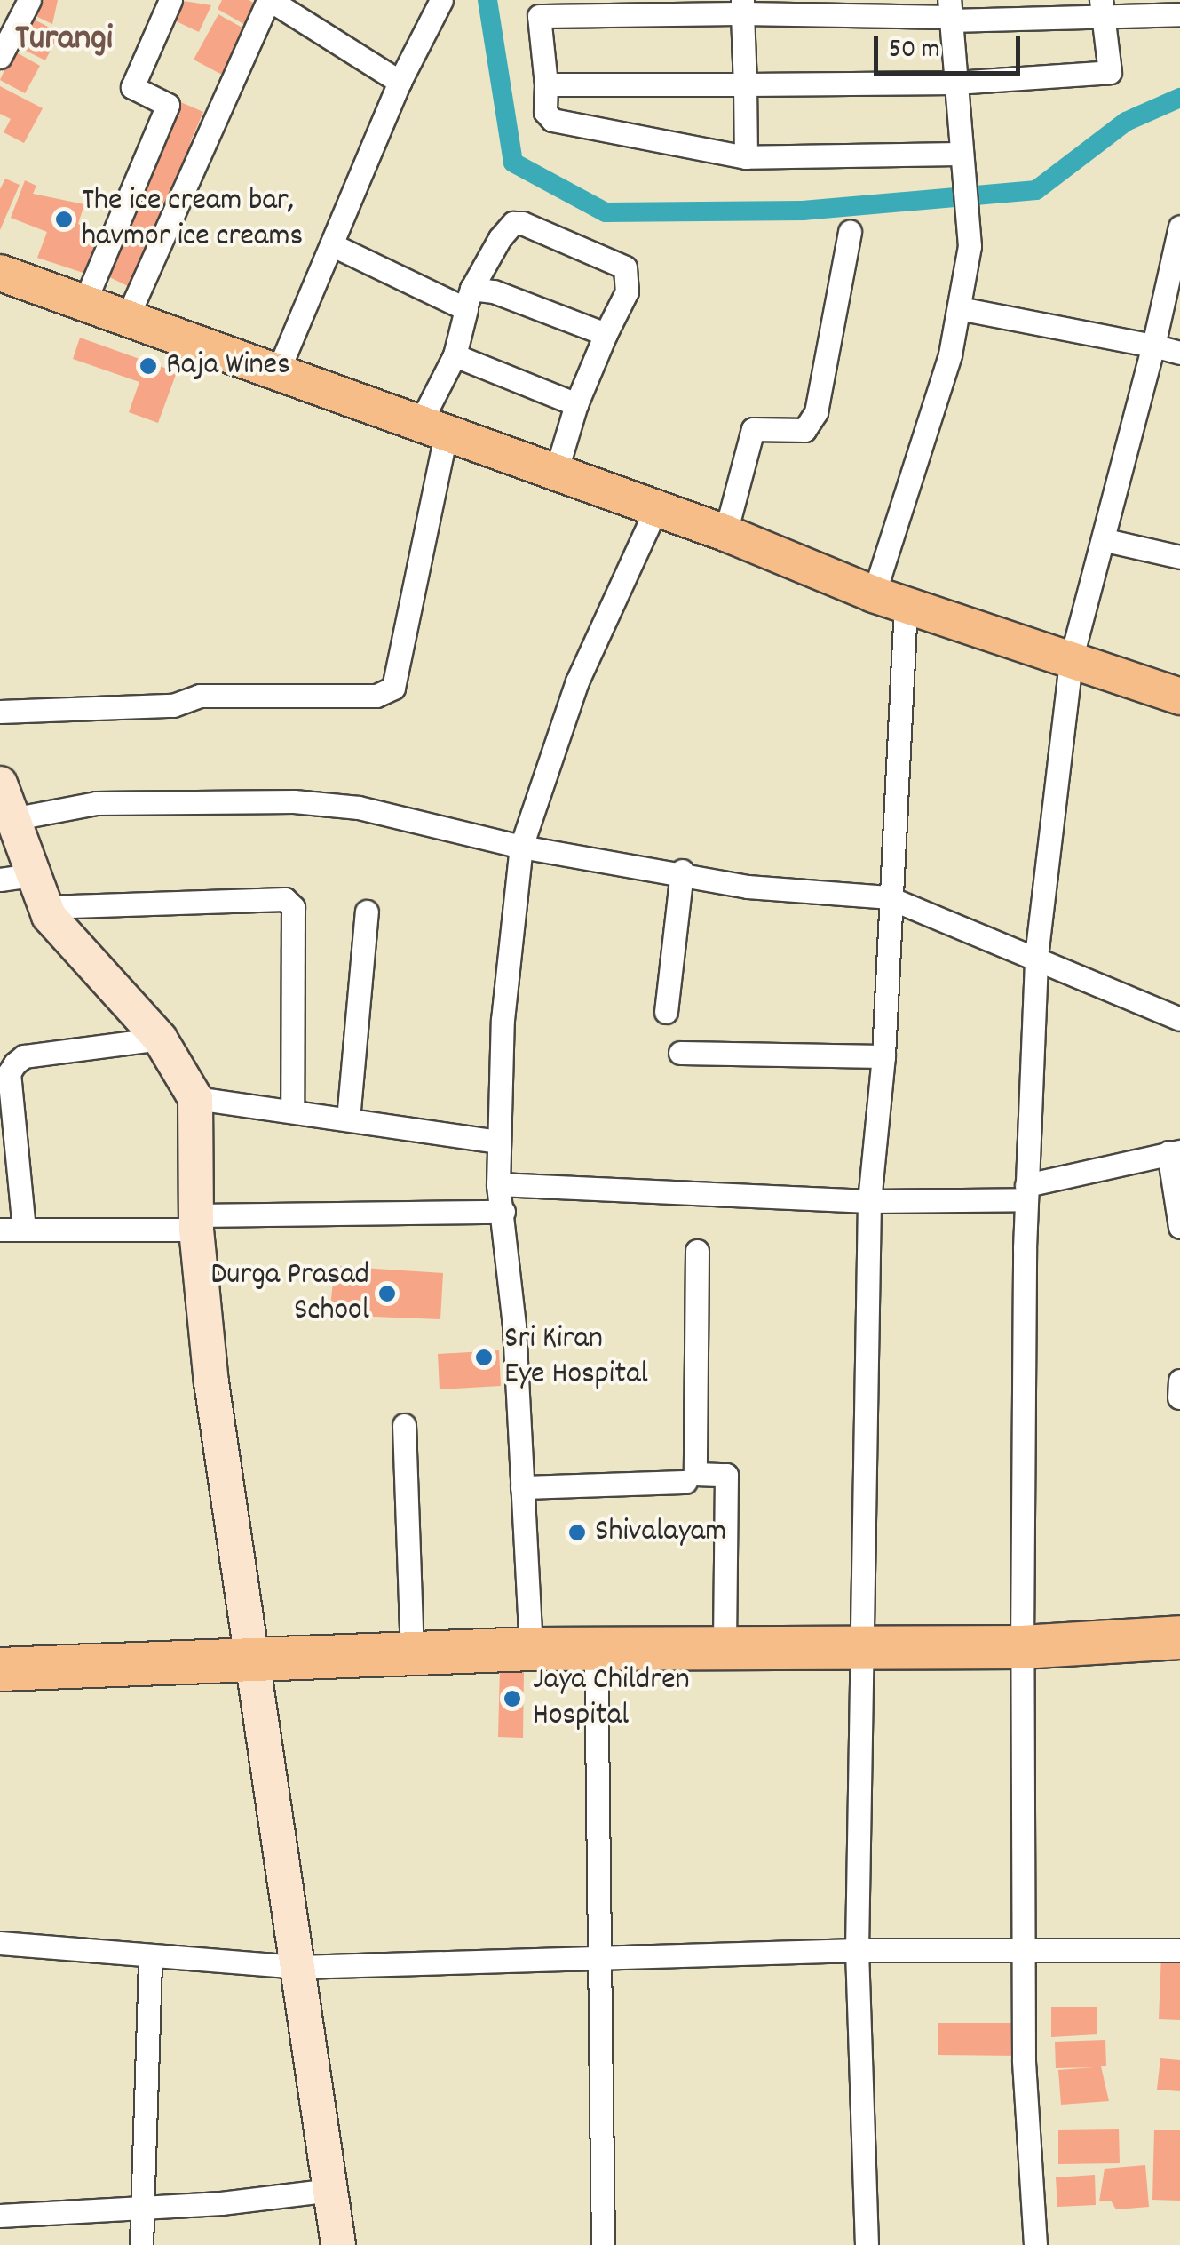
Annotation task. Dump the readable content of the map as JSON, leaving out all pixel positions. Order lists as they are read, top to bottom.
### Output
{
  "districts": ["Turangi"],
  "places": [
    "The ice cream bar, havmor ice creams",
    "Raja Wines",
    "Durga Prasad School",
    "Sri Kiran Eye Hospital",
    "Shivalayam",
    "Jaya Children Hospital"
  ],
  "scale_bar": "50 m"
}
